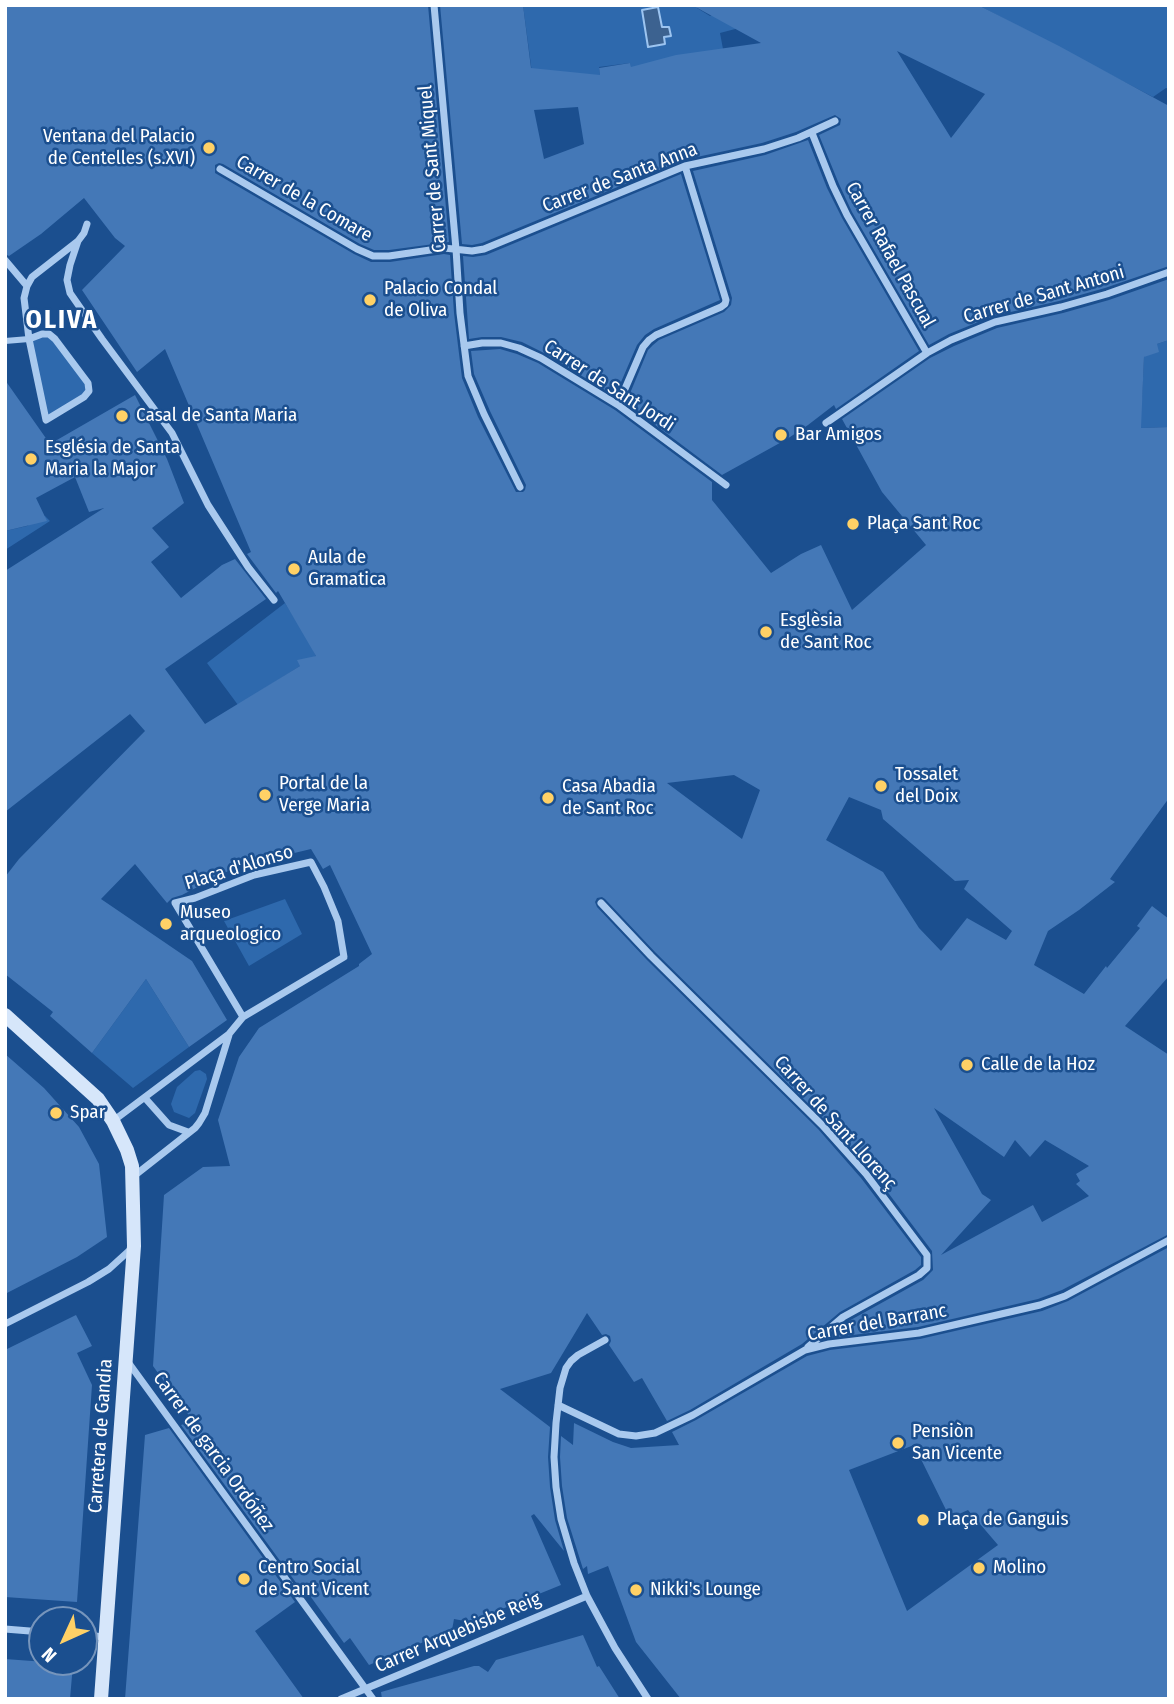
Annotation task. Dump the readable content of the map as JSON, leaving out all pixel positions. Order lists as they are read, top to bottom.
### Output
{
  "streets": {
    "main road": ["Carretera de Gandia"],
    "street": [
      "Carrer de Sant Miquel",
      "Carrer de Santa Anna",
      "Carrer de la Comare",
      "Carrer Rafael Pascual",
      "Carrer de Sant Antoni",
      "Carrer de Sant Jordi",
      "Plaça d'Alonso",
      "Carrer de Sant Llorenç",
      "Carrer del Barranc",
      "Carrer de garcia Ordóñez",
      "Carrer Arquebisbe Reig"
    ]
  },
  "crossings": [
    ["Carrer de Sant Miquel", "Carrer de Santa Anna"],
    ["Carrer de Sant Miquel", "Carrer de la Comare"],
    ["Carrer de Sant Miquel", "Carrer de Sant Jordi"],
    ["Carrer de Santa Anna", "Carrer de la Comare"],
    ["Carrer de Santa Anna", "Carrer Rafael Pascual"],
    ["Carrer Rafael Pascual", "Carrer de Sant Antoni"],
    ["Plaça d'Alonso", "Carretera de Gandia"],
    ["Carrer de Sant Llorenç", "Carrer del Barranc"],
    ["Carretera de Gandia", "Carrer de garcia Ordóñez"],
    ["Carrer de garcia Ordóñez", "Carrer Arquebisbe Reig"]
  ],
  "districts": ["OLIVA"],
  "places": [
    "Ventana del Palacio de Centelles (s.XVI)",
    "Palacio Condal de Oliva",
    "Casal de Santa Maria",
    "Bar Amigos",
    "Església de Santa Maria la Major",
    "Plaça Sant Roc",
    "Aula de Gramatica",
    "Esglèsia de Sant Roc",
    "Tossalet del Doix",
    "Portal de la Verge Maria",
    "Casa Abadia de Sant Roc",
    "Museo arqueologico",
    "Calle de la Hoz",
    "Spar",
    "Pensiòn San Vicente",
    "Plaça de Ganguis",
    "Molino",
    "Centro Social de Sant Vicent",
    "Nikki's Lounge"
  ],
  "north": "bottom left"
}
